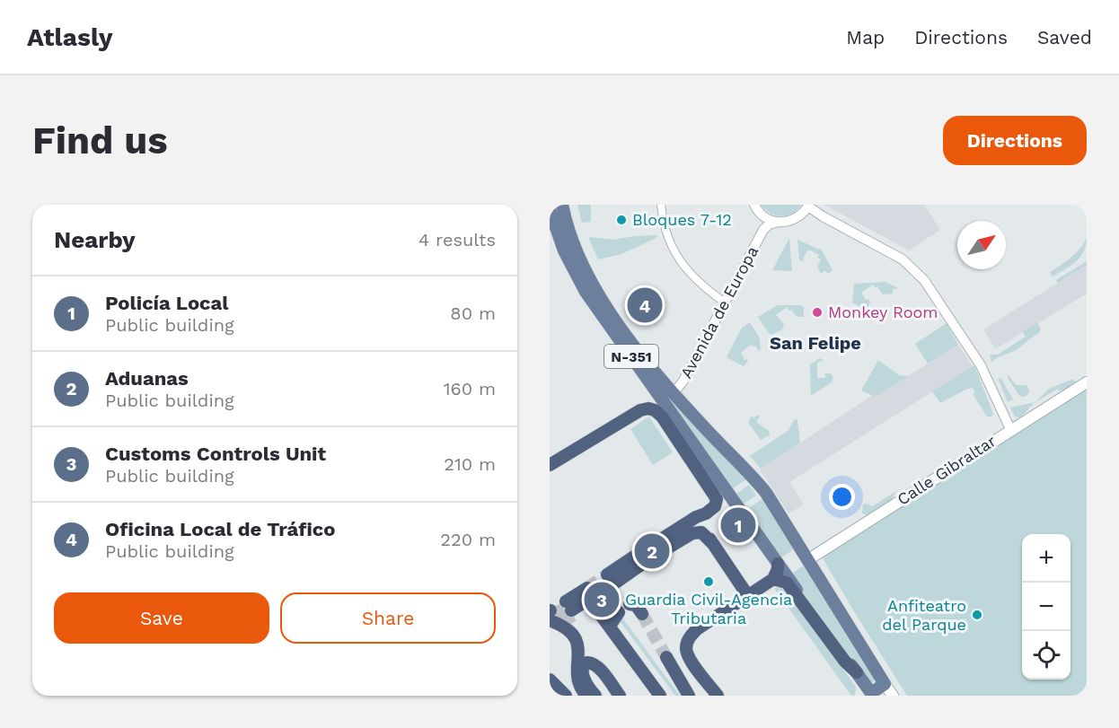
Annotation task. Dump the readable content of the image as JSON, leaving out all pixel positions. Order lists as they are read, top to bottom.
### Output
{
  "streets": {
    "main road": ["N-351", "Calle Gibraltar"],
    "street": ["Avenida de Europa"]
  },
  "crossings": [
    ["Avenida de Europa", "N-351"],
    ["N-351", "Calle Gibraltar"]
  ],
  "districts": ["San Felipe"],
  "places": [
    "Bloques 7-12",
    "Monkey Room",
    "Guardia Civil-Agencia Tributaria",
    "Anfiteatro del Parque"
  ],
  "north": "top right",
  "page": {
    "header": "Atlasly",
    "nav": ["Map", "Directions", "Saved"],
    "buttons": [
      "Directions",
      ["Save", "Share"]
    ],
    "title": "Find us",
    "heading": ["Nearby", "4 results"],
    "list": [
      {
        "mark": "1",
        "name": "Policía Local",
        "note": "Public building",
        "value": "80 m"
      },
      {
        "mark": "2",
        "name": "Aduanas",
        "note": "Public building",
        "value": "160 m"
      },
      {
        "mark": "3",
        "name": "Customs Controls Unit",
        "note": "Public building",
        "value": "210 m"
      },
      {
        "mark": "4",
        "name": "Oficina Local de Tráfico",
        "note": "Public building",
        "value": "220 m"
      }
    ],
    "pins": [
      "4",
      "1",
      "2",
      "3"
    ],
    "map_buttons": ["+", "−"]
  }
}
